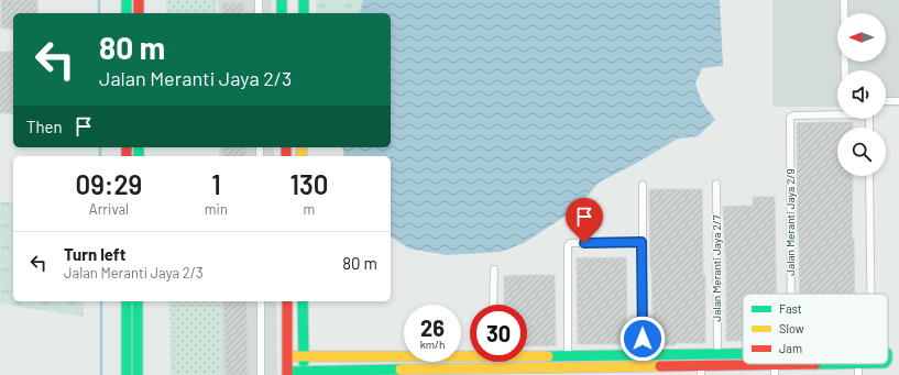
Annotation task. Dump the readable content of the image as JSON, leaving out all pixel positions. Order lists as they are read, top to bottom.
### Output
{
  "streets": {
    "street": ["Jalan Meranti Jaya 2/9", "Jalan Meranti Jaya 2/7"]
  },
  "legend": ["Fast", "Slow", "Jam"],
  "north": "left",
  "page": {
    "turn": ["80 m", "Jalan Meranti Jaya 2/3"],
    "then": "Then",
    "eta": [
      "09:29",
      "Arrival",
      "1",
      "min",
      "130",
      "m"
    ],
    "list": [
      {
        "name": "Turn left",
        "note": "Jalan Meranti Jaya 2/3",
        "value": "80 m"
      }
    ],
    "speed": "26 km/h",
    "limit": "30"
  }
}
